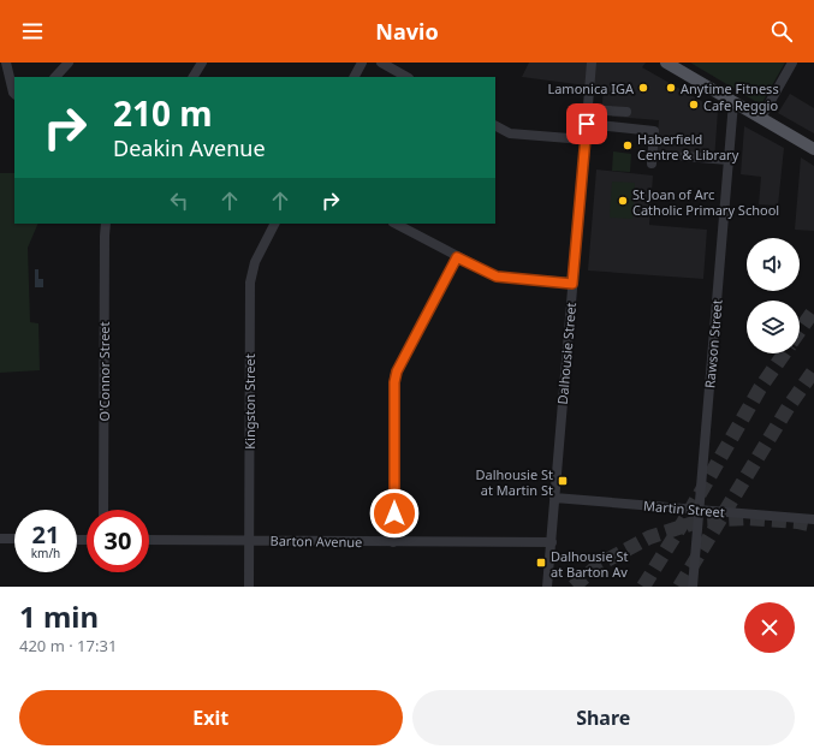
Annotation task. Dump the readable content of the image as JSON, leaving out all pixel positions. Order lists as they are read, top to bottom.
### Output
{
  "streets": {
    "street": [
      "Rawson Street",
      "Dalhousie Street",
      "O'Connor Street",
      "Kingston Street",
      "Martin Street",
      "Barton Avenue"
    ]
  },
  "crossings": [
    ["Rawson Street", "Martin Street"],
    ["Dalhousie Street", "Martin Street"],
    ["Dalhousie Street", "Barton Avenue"],
    ["Kingston Street", "Barton Avenue"]
  ],
  "places": {
    "other": [
      "Lamonica IGA",
      "Anytime Fitness",
      "Cafe Reggio",
      "Haberfield Centre & Library",
      "St Joan of Arc Catholic Primary School"
    ],
    "transit": ["Dalhousie St at Martin St", "Dalhousie St at Barton Av"]
  },
  "page": {
    "header": "Navio",
    "turn": ["210 m", "Deakin Avenue"],
    "speed": "21 km/h",
    "limit": "30",
    "heading": ["1 min", "420 m · 17:31"],
    "buttons": ["Exit", "Share"]
  }
}
